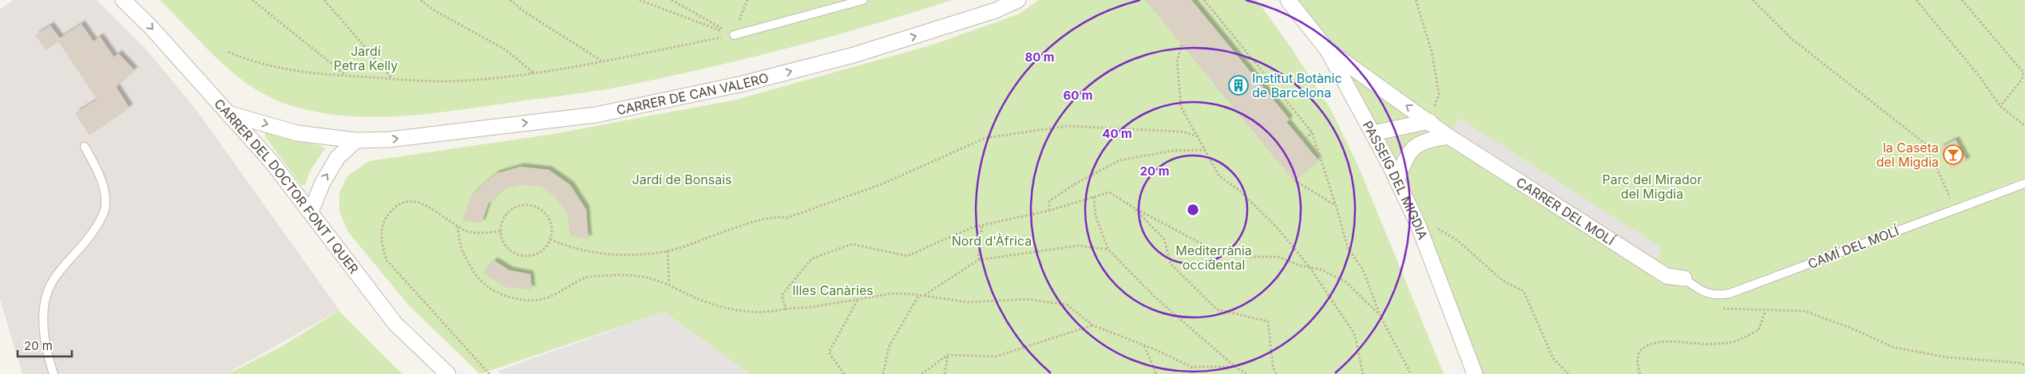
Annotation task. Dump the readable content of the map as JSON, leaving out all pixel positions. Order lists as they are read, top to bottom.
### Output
{
  "streets": {
    "street": [
      "CARRER DE CAN VALERO",
      "PASSEIG DEL MIGDIA",
      "CARRER DEL DOCTOR FONT I QUER",
      "CARRER DEL MOLÍ"
    ],
    "lane": ["CAMÍ DEL MOLÍ"]
  },
  "crossings": [
    ["CARRER DE CAN VALERO", "CARRER DEL DOCTOR FONT I QUER"],
    ["PASSEIG DEL MIGDIA", "CARRER DEL MOLÍ"],
    ["CARRER DEL MOLÍ", "CAMÍ DEL MOLÍ"]
  ],
  "one_way": ["CARRER DE CAN VALERO"],
  "parks": [
    "Jardí Petra Kelly",
    "Jardí de Bonsais",
    "Parc del Mirador del Migdia",
    "Nord d'Àfrica",
    "Mediterrània occidental",
    "Illes Canàries"
  ],
  "places": {
    "building": ["Institut Botànic de Barcelona"],
    "bar": ["la Caseta del Migdia"]
  },
  "scale_bar": "20 m",
  "rings": [
    "80 m",
    "60 m",
    "40 m",
    "20 m"
  ]
}
